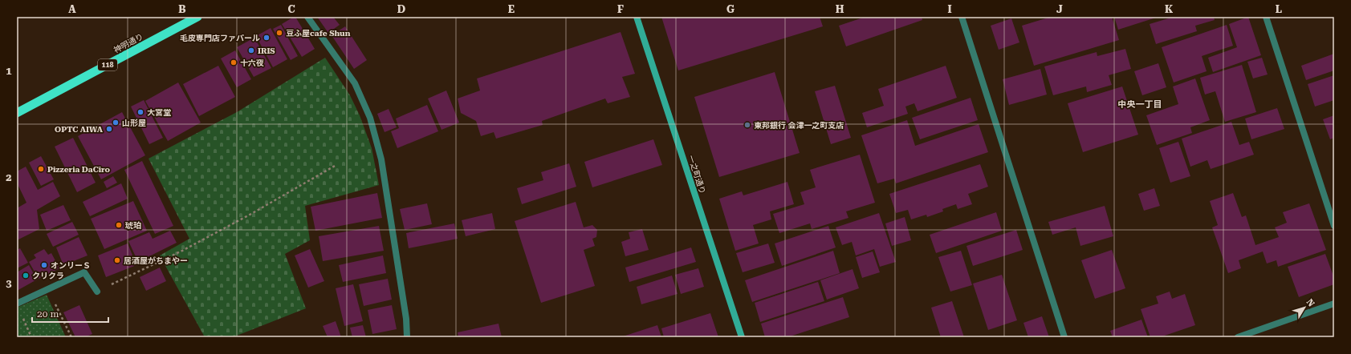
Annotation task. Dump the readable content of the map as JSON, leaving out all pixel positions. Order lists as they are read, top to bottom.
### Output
{
  "streets": {
    "highway": ["神明通り", "118"],
    "main road": ["一之町通り"]
  },
  "districts": ["中央一丁目"],
  "places": [
    "豆ふ屋cafe Shun",
    "毛皮専門店ファパール",
    "IRIS",
    "十六夜",
    "大宮堂",
    "山形屋",
    "東邦銀行 会津一之町支店",
    "OPTC AIWA",
    "Pizzeria DaCiro",
    "琥珀",
    "居酒屋がちまやー",
    "オンリーＳ",
    "クリクラ"
  ],
  "scale_bar": "20 m",
  "north": "top right",
  "grid": {
    "columns": [
      "A",
      "B",
      "C",
      "D",
      "E",
      "F",
      "G",
      "H",
      "I",
      "J",
      "K",
      "L"
    ],
    "rows": ["1", "2", "3"]
  }
}
